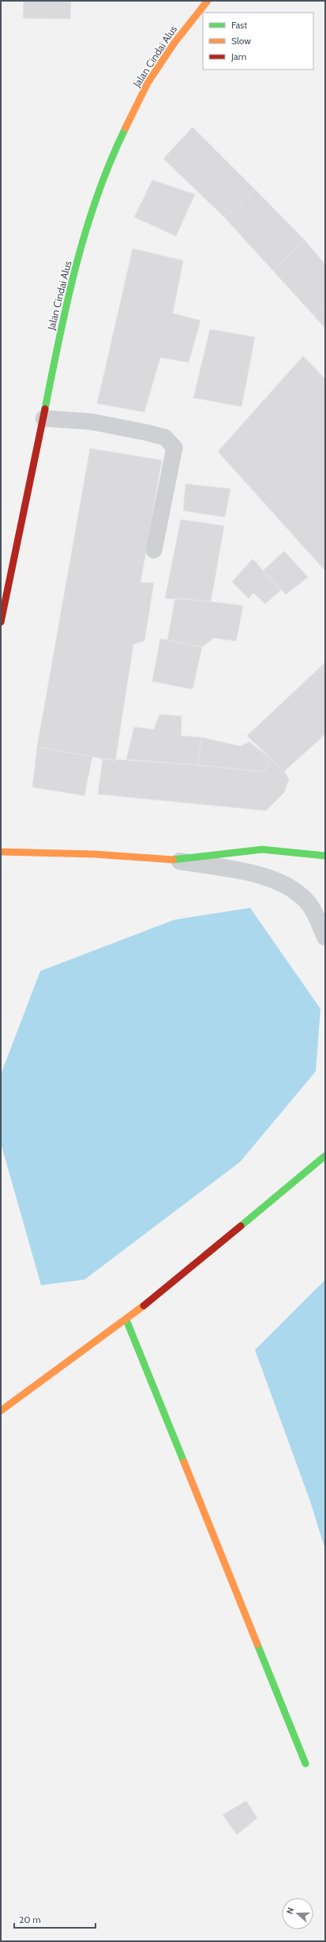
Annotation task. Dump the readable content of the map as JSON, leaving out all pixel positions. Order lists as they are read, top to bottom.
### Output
{
  "streets": {
    "street": ["Jalan Cindai Alus"]
  },
  "legend": ["Fast", "Slow", "Jam"],
  "scale_bar": "20 m",
  "north": "left"
}
